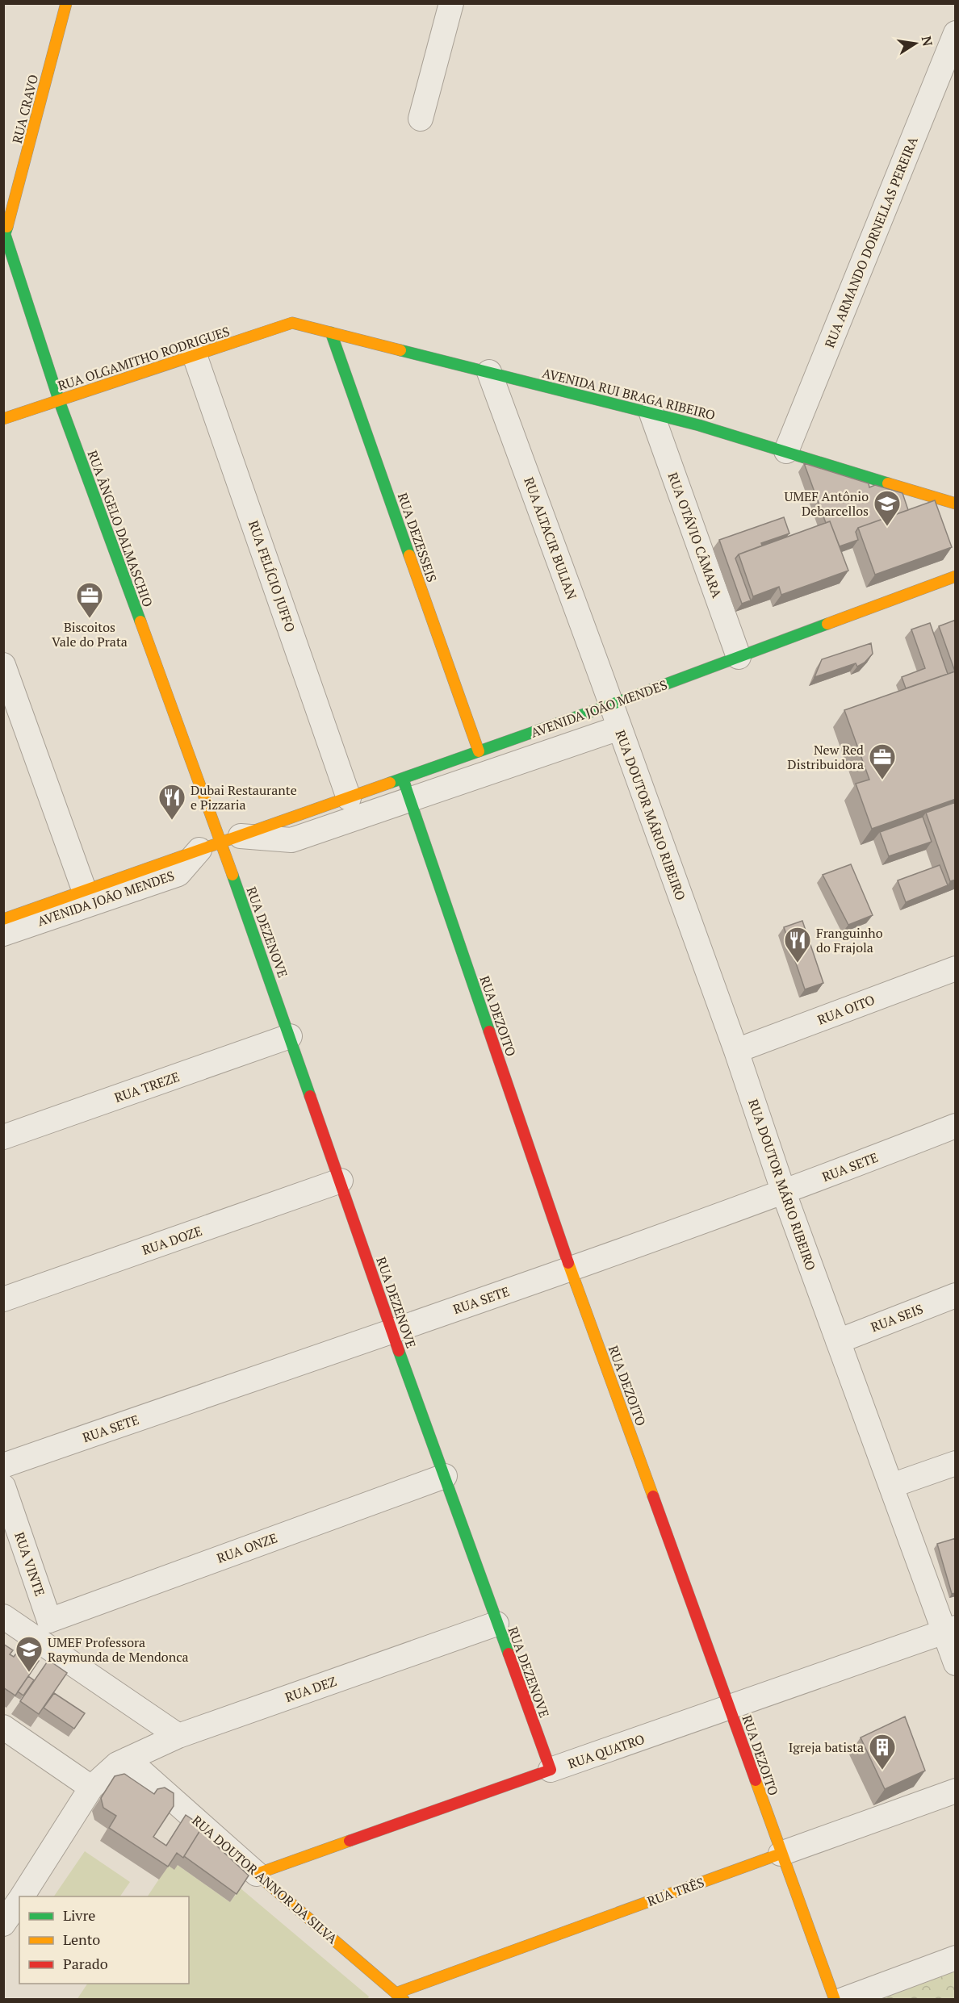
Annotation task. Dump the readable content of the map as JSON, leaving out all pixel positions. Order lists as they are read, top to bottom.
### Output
{
  "streets": {
    "street": [
      "RUA CRAVO",
      "RUA ARMANDO DORNELLAS PEREIRA",
      "RUA OLGAMITHO RODRIGUES",
      "AVENIDA RUI BRAGA RIBEIRO",
      "RUA ÂNGELO DALMASCHIO",
      "RUA OTÁVIO CÂMARA",
      "RUA DEZESSEIS",
      "RUA ALTACIR BULIAN",
      "RUA FELÍCIO JUFFO",
      "AVENIDA JOÃO MENDES",
      "RUA DOUTOR MÁRIO RIBEIRO",
      "RUA DEZENOVE",
      "RUA OITO",
      "RUA DEZOITO",
      "RUA TREZE",
      "RUA SETE",
      "RUA DOZE",
      "RUA SEIS",
      "RUA ONZE",
      "RUA VINTE",
      "RUA DEZ",
      "RUA QUATRO",
      "RUA DOUTOR ANNOR DA SILVA",
      "RUA TRÊS"
    ]
  },
  "crossings": [
    ["RUA CRAVO", "RUA ÂNGELO DALMASCHIO"],
    ["RUA ARMANDO DORNELLAS PEREIRA", "AVENIDA RUI BRAGA RIBEIRO"],
    ["RUA OLGAMITHO RODRIGUES", "AVENIDA RUI BRAGA RIBEIRO"],
    ["RUA OLGAMITHO RODRIGUES", "RUA ÂNGELO DALMASCHIO"],
    ["RUA OLGAMITHO RODRIGUES", "RUA FELÍCIO JUFFO"],
    ["AVENIDA RUI BRAGA RIBEIRO", "RUA OTÁVIO CÂMARA"],
    ["AVENIDA RUI BRAGA RIBEIRO", "RUA DEZESSEIS"],
    ["AVENIDA RUI BRAGA RIBEIRO", "RUA ALTACIR BULIAN"],
    ["RUA ÂNGELO DALMASCHIO", "AVENIDA JOÃO MENDES"],
    ["RUA ÂNGELO DALMASCHIO", "RUA DEZENOVE"],
    ["RUA OTÁVIO CÂMARA", "AVENIDA JOÃO MENDES"],
    ["RUA DEZESSEIS", "AVENIDA JOÃO MENDES"],
    ["RUA ALTACIR BULIAN", "AVENIDA JOÃO MENDES"],
    ["RUA ALTACIR BULIAN", "RUA DOUTOR MÁRIO RIBEIRO"],
    ["RUA FELÍCIO JUFFO", "AVENIDA JOÃO MENDES"],
    ["AVENIDA JOÃO MENDES", "RUA DOUTOR MÁRIO RIBEIRO"],
    ["AVENIDA JOÃO MENDES", "RUA DEZENOVE"],
    ["AVENIDA JOÃO MENDES", "RUA DEZOITO"],
    ["RUA DOUTOR MÁRIO RIBEIRO", "RUA OITO"],
    ["RUA DOUTOR MÁRIO RIBEIRO", "RUA SETE"],
    ["RUA DOUTOR MÁRIO RIBEIRO", "RUA SEIS"],
    ["RUA DOUTOR MÁRIO RIBEIRO", "RUA QUATRO"],
    ["RUA DEZENOVE", "RUA TREZE"],
    ["RUA DEZENOVE", "RUA SETE"],
    ["RUA DEZENOVE", "RUA DOZE"],
    ["RUA DEZENOVE", "RUA ONZE"],
    ["RUA DEZENOVE", "RUA DEZ"],
    ["RUA DEZENOVE", "RUA QUATRO"],
    ["RUA DEZOITO", "RUA SETE"],
    ["RUA DEZOITO", "RUA QUATRO"],
    ["RUA DEZOITO", "RUA TRÊS"],
    ["RUA ONZE", "RUA VINTE"],
    ["RUA DEZ", "RUA DOUTOR ANNOR DA SILVA"],
    ["RUA QUATRO", "RUA DOUTOR ANNOR DA SILVA"],
    ["RUA DOUTOR ANNOR DA SILVA", "RUA TRÊS"]
  ],
  "places": {
    "school or university": ["UMEF Antônio Debarcellos", "UMEF Professora Raymunda de Mendonca"],
    "office": ["Biscoitos Vale do Prata", "New Red Distribuidora"],
    "restaurant": ["Dubai Restaurante e Pizzaria", "Franguinho do Frajola"],
    "building": ["Igreja batista"]
  },
  "legend": ["Livre", "Lento", "Parado"],
  "north": "right"
}
